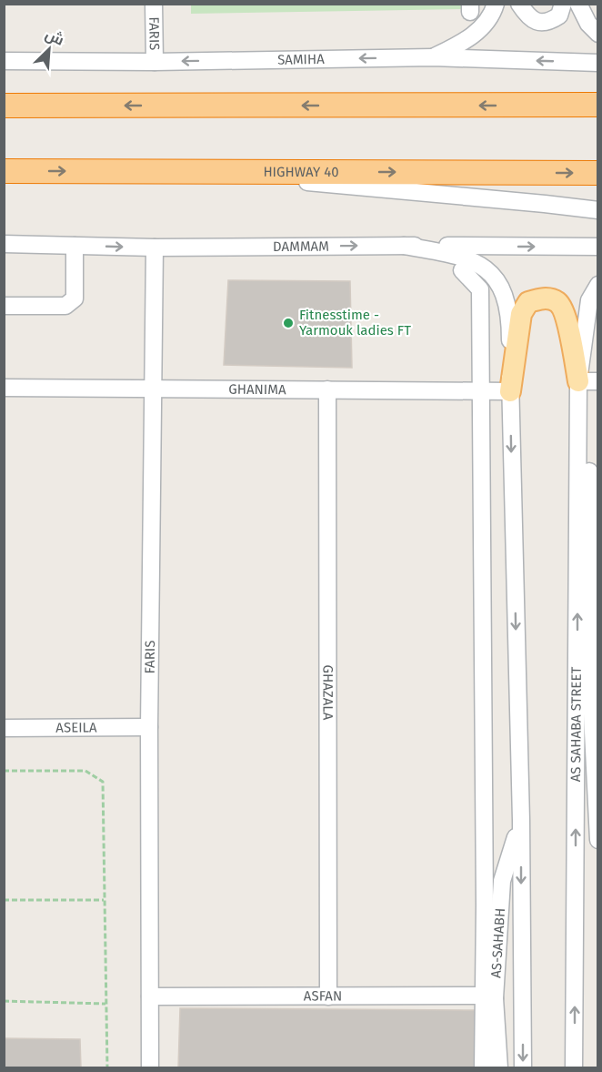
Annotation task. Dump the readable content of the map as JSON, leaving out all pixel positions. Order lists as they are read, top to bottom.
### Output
{
  "streets": {
    "highway": ["HIGHWAY 40"],
    "street": [
      "FARIS",
      "SAMIHA",
      "DAMMAM",
      "GHANIMA",
      "GHAZALA",
      "AS SAHABA STREET",
      "ASEILA",
      "AS-SAHABH",
      "ASFAN"
    ]
  },
  "crossings": [
    ["FARIS", "SAMIHA"],
    ["FARIS", "DAMMAM"],
    ["FARIS", "GHANIMA"],
    ["FARIS", "ASEILA"],
    ["FARIS", "ASFAN"],
    ["GHANIMA", "GHAZALA"],
    ["GHAZALA", "ASFAN"],
    ["AS-SAHABH", "ASFAN"]
  ],
  "places": ["Fitnesstime - Yarmouk ladies FT"],
  "north": "top right"
}
